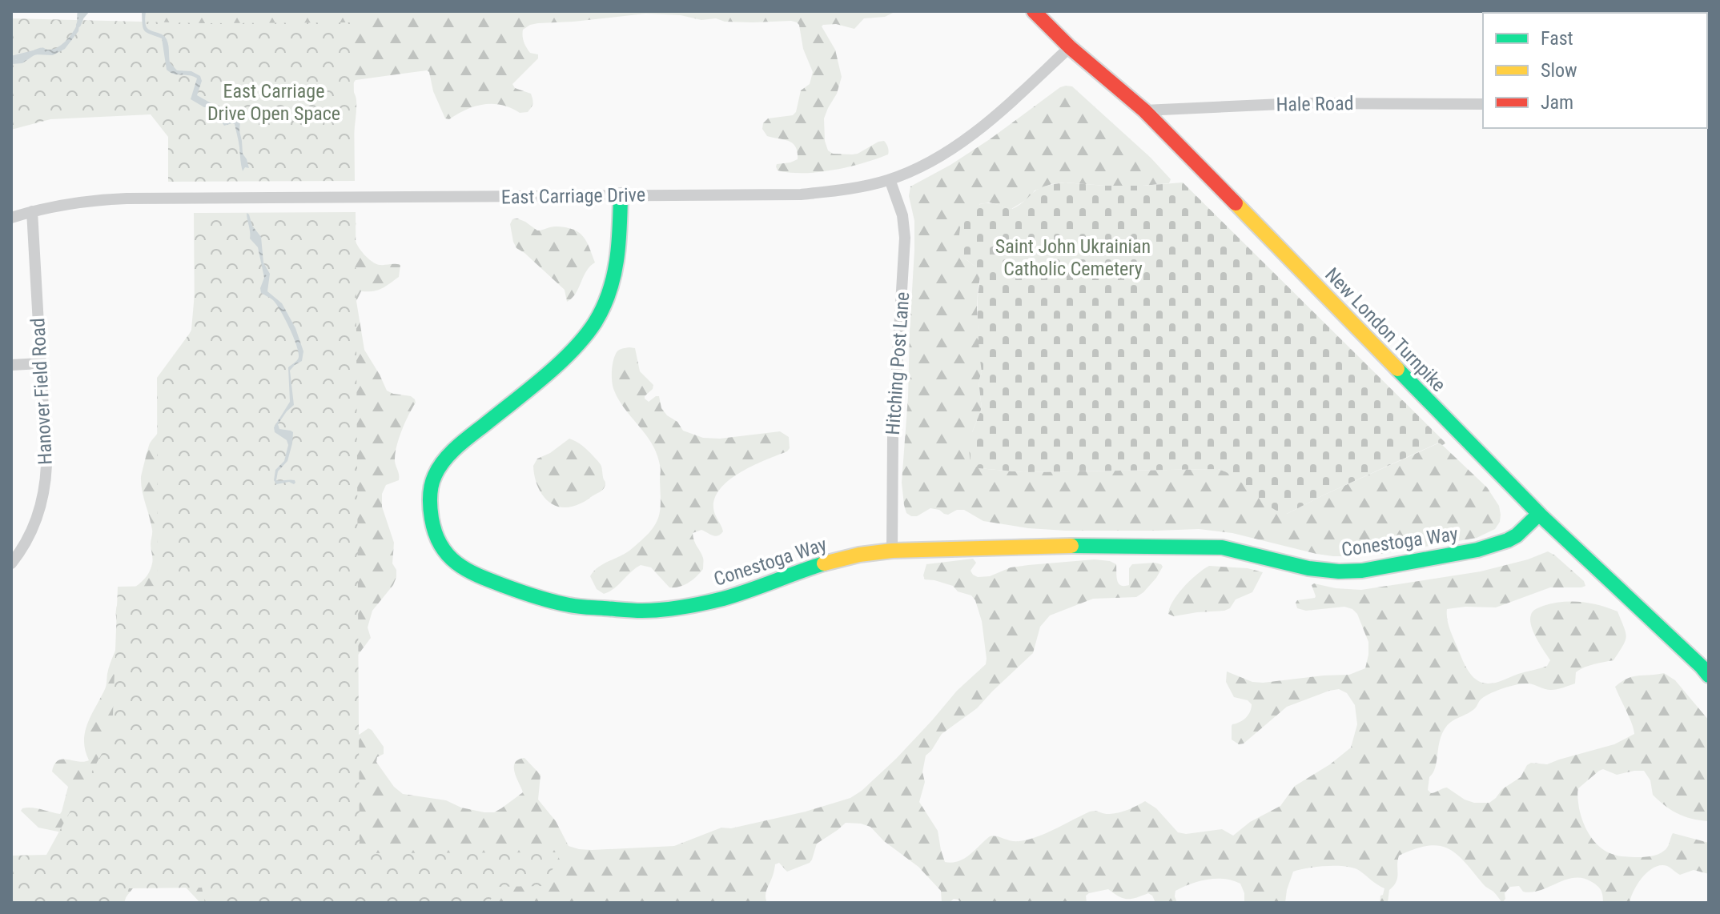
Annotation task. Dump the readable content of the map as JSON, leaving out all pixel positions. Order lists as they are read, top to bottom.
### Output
{
  "streets": {
    "street": [
      "Hale Road",
      "East Carriage Drive",
      "New London Turnpike",
      "Hitching Post Lane",
      "Hanover Field Road",
      "Conestoga Way"
    ]
  },
  "crossings": [
    ["Hale Road", "New London Turnpike"],
    ["East Carriage Drive", "New London Turnpike"],
    ["East Carriage Drive", "Hitching Post Lane"],
    ["East Carriage Drive", "Hanover Field Road"],
    ["East Carriage Drive", "Conestoga Way"],
    ["New London Turnpike", "Conestoga Way"],
    ["Hitching Post Lane", "Conestoga Way"]
  ],
  "parks": ["East Carriage Drive Open Space", "Saint John Ukrainian Catholic Cemetery"],
  "legend": ["Fast", "Slow", "Jam"]
}
